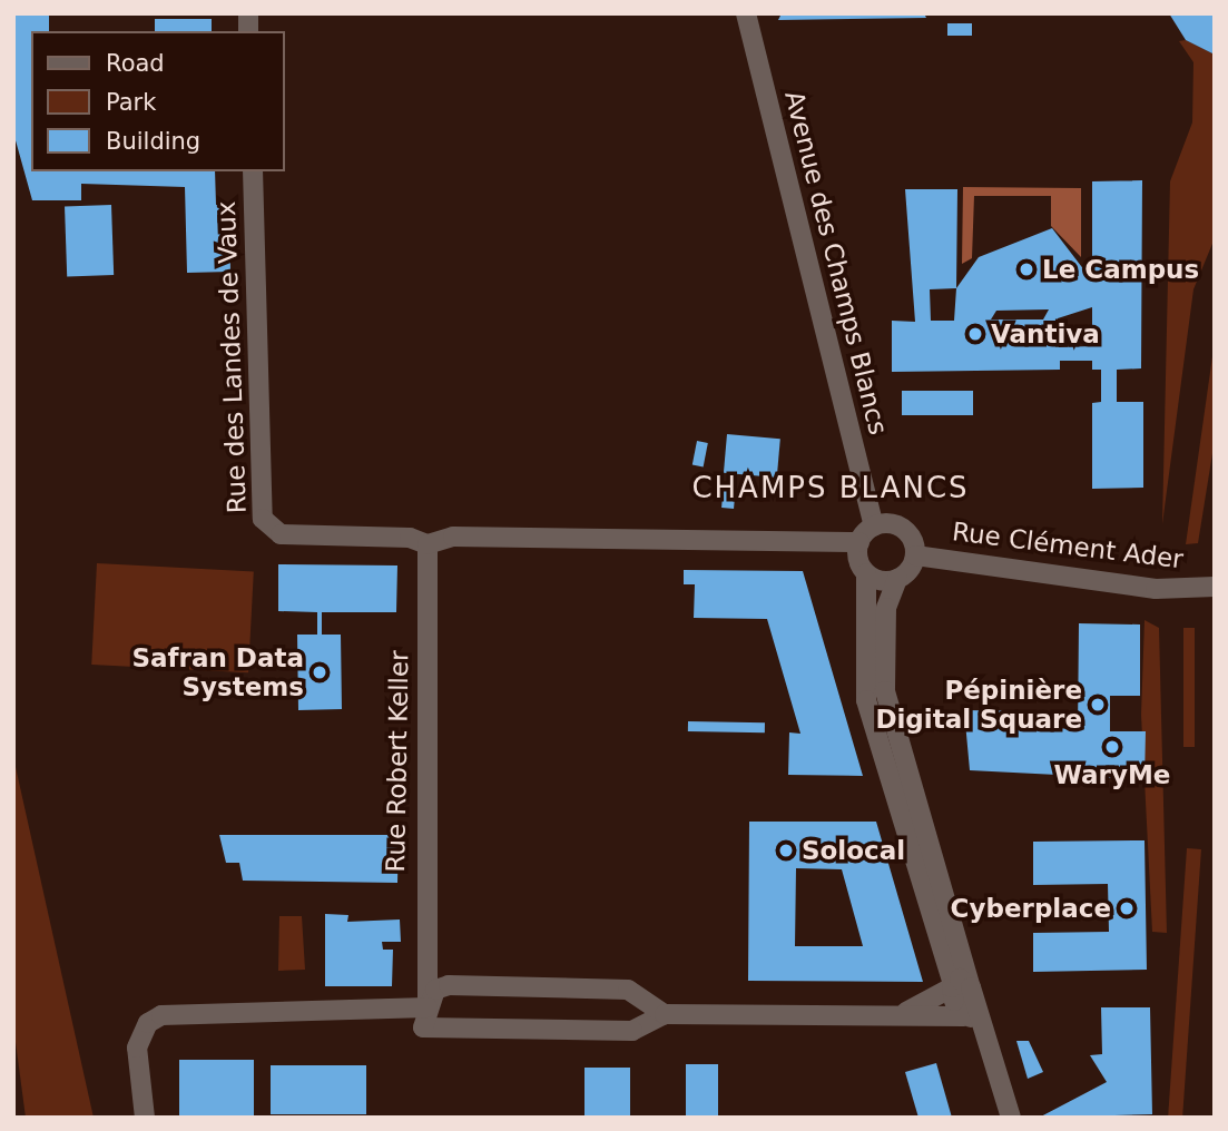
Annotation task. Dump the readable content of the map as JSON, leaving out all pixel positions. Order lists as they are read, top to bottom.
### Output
{
  "streets": {
    "street": [
      "Avenue des Champs Blancs",
      "Rue des Landes de Vaux",
      "Rue Clément Ader",
      "Rue Robert Keller"
    ]
  },
  "crossings": [
    ["Avenue des Champs Blancs", "Rue Clément Ader"],
    ["Rue des Landes de Vaux", "Rue Robert Keller"]
  ],
  "districts": ["CHAMPS BLANCS"],
  "places": [
    "Le Campus",
    "Vantiva",
    "Safran Data Systems",
    "Pépinière Digital Square",
    "WaryMe",
    "Solocal",
    "Cyberplace"
  ],
  "legend": ["Road", "Park", "Building"]
}
